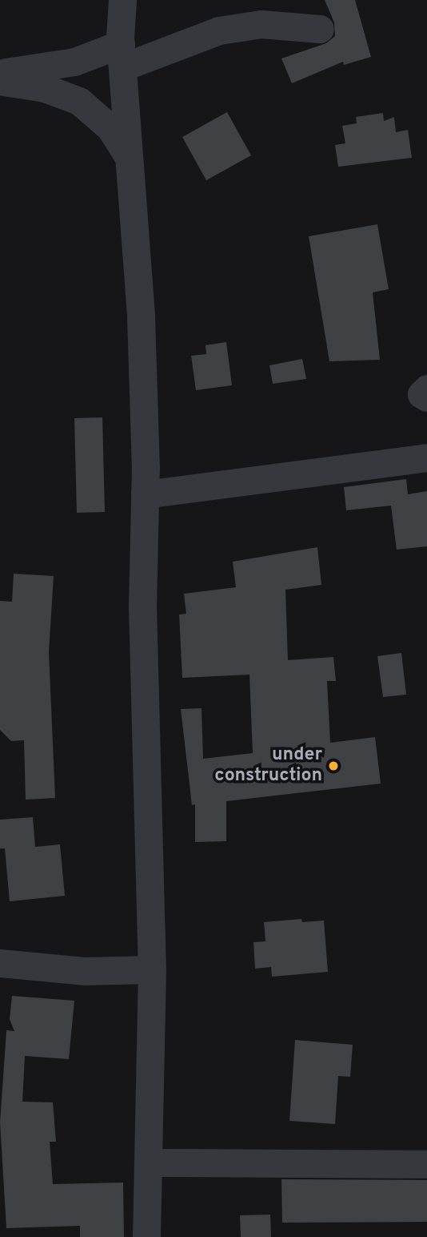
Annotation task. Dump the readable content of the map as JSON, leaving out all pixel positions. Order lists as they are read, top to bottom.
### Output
{
  "places": ["under construction"]
}
